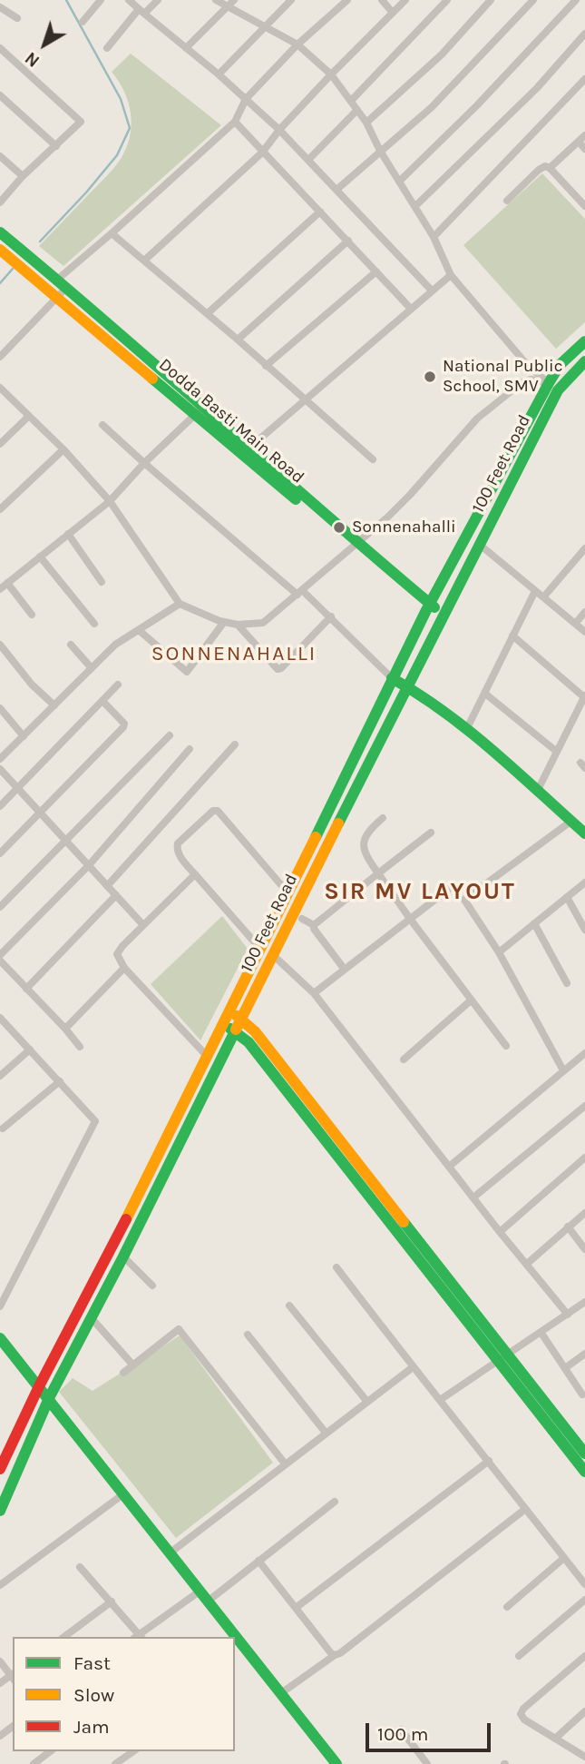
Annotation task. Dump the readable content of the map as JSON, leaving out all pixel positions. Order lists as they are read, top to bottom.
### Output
{
  "streets": {
    "street": ["Dodda Basti Main Road", "100 Feet Road"]
  },
  "crossings": [
    ["Dodda Basti Main Road", "100 Feet Road"]
  ],
  "districts": ["SONNENAHALLI", "SIR MV LAYOUT"],
  "places": ["National Public School, SMV", "Sonnenahalli"],
  "legend": ["Fast", "Slow", "Jam"],
  "scale_bar": "100 m",
  "north": "bottom left"
}
